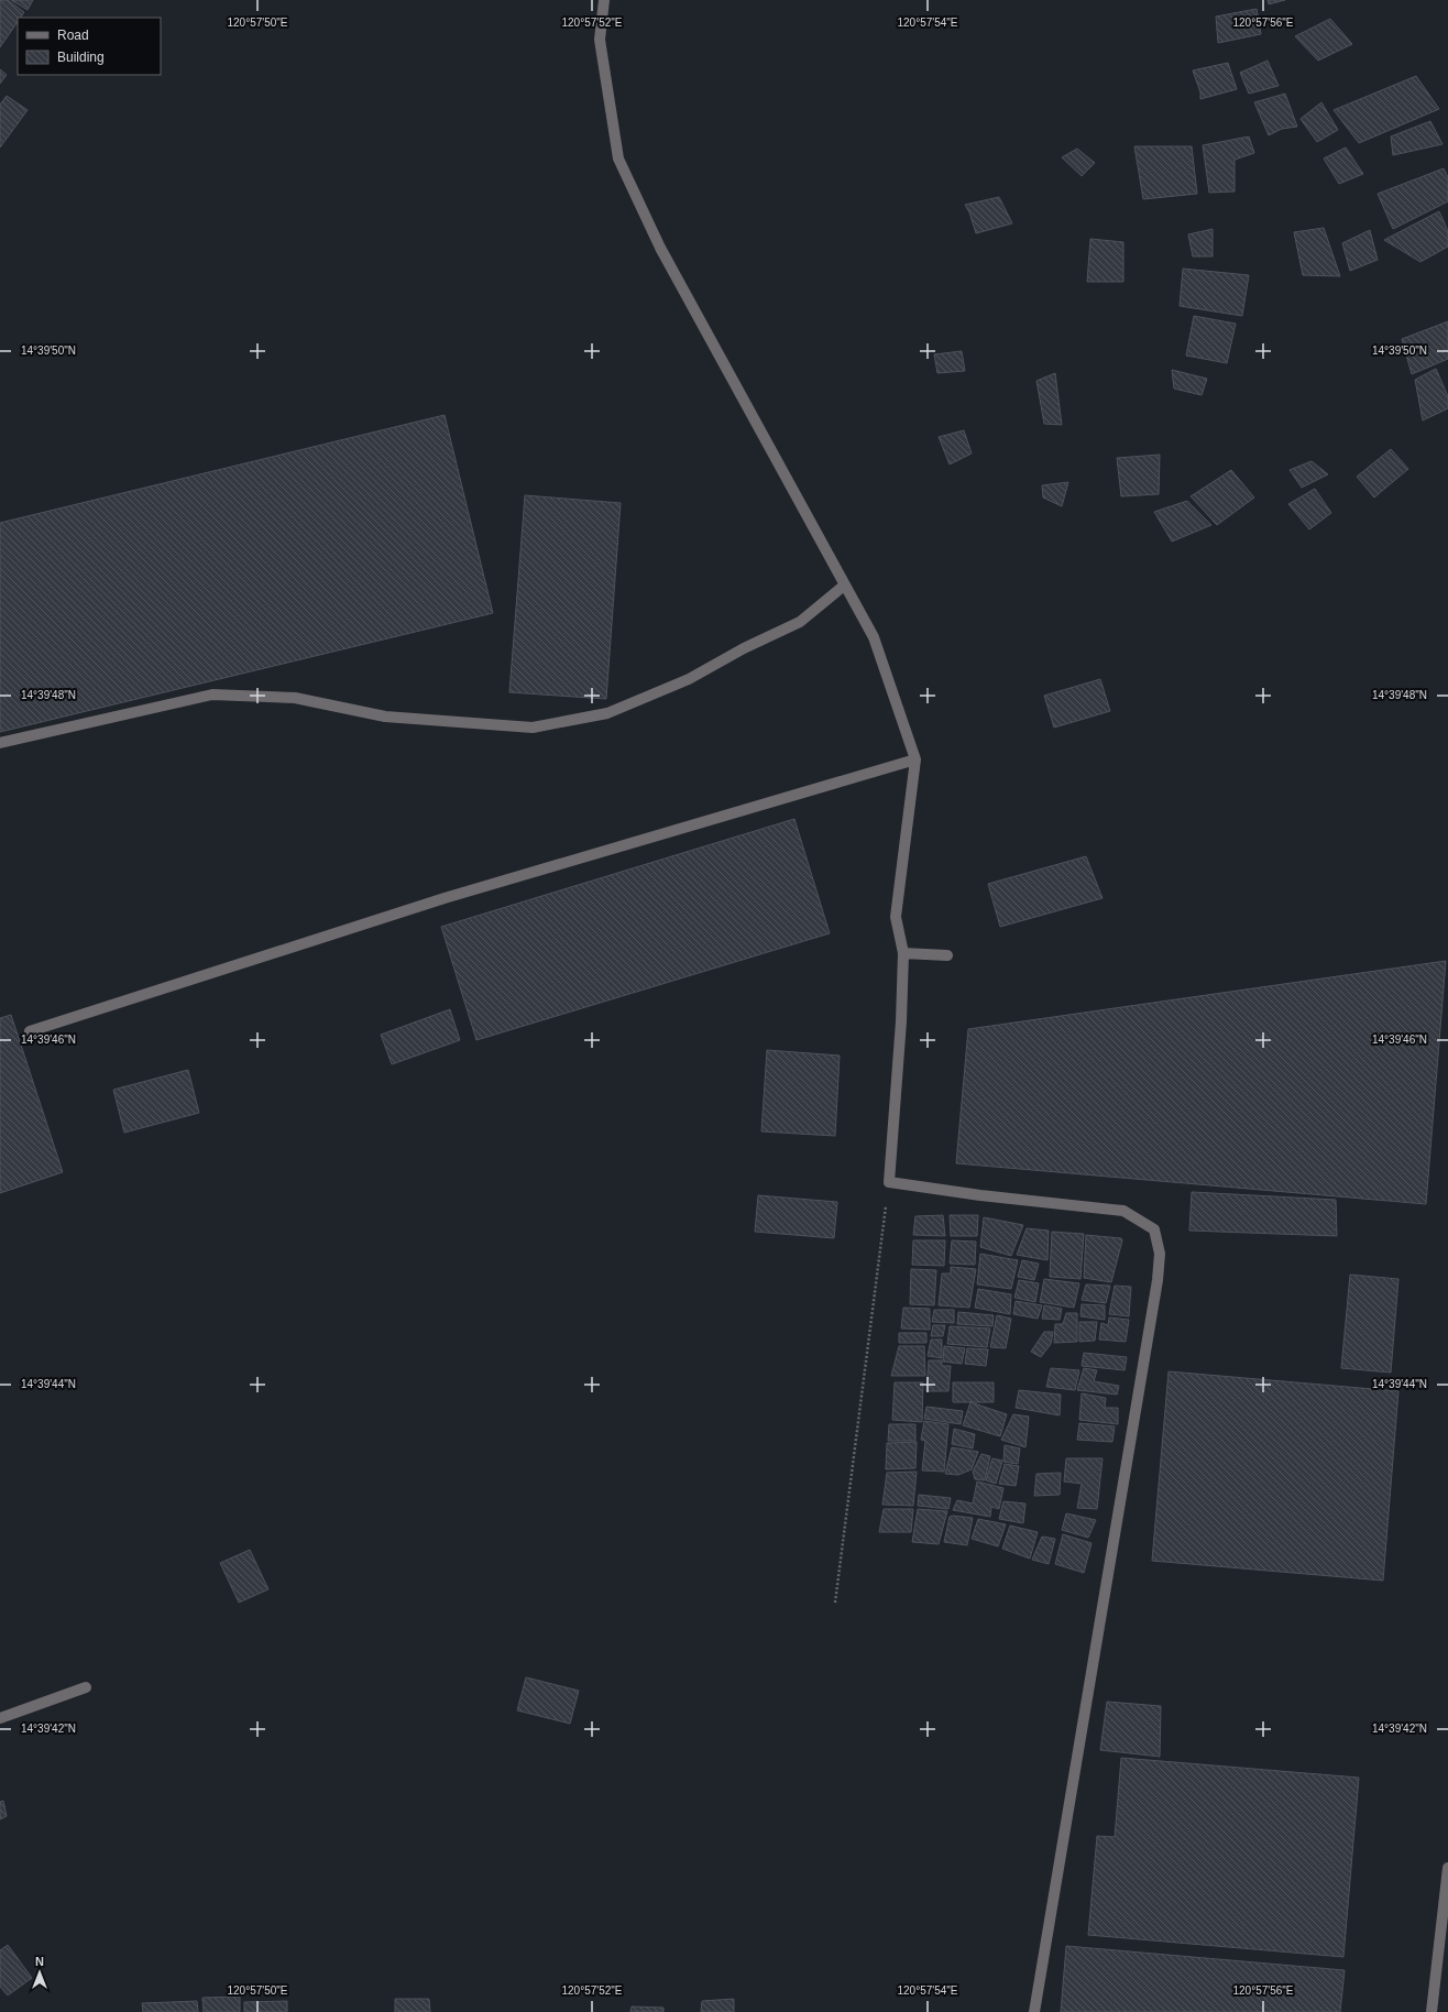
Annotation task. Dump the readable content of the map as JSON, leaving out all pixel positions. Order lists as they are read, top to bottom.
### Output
{
  "legend": ["Road", "Building"],
  "north": "top",
  "coordinates": [
    "120°57'50\"E",
    "120°57'52\"E",
    "120°57'54\"E",
    "120°57'56\"E",
    "14°39'50\"N",
    "14°39'48\"N",
    "14°39'46\"N",
    "14°39'44\"N",
    "14°39'42\"N"
  ]
}
